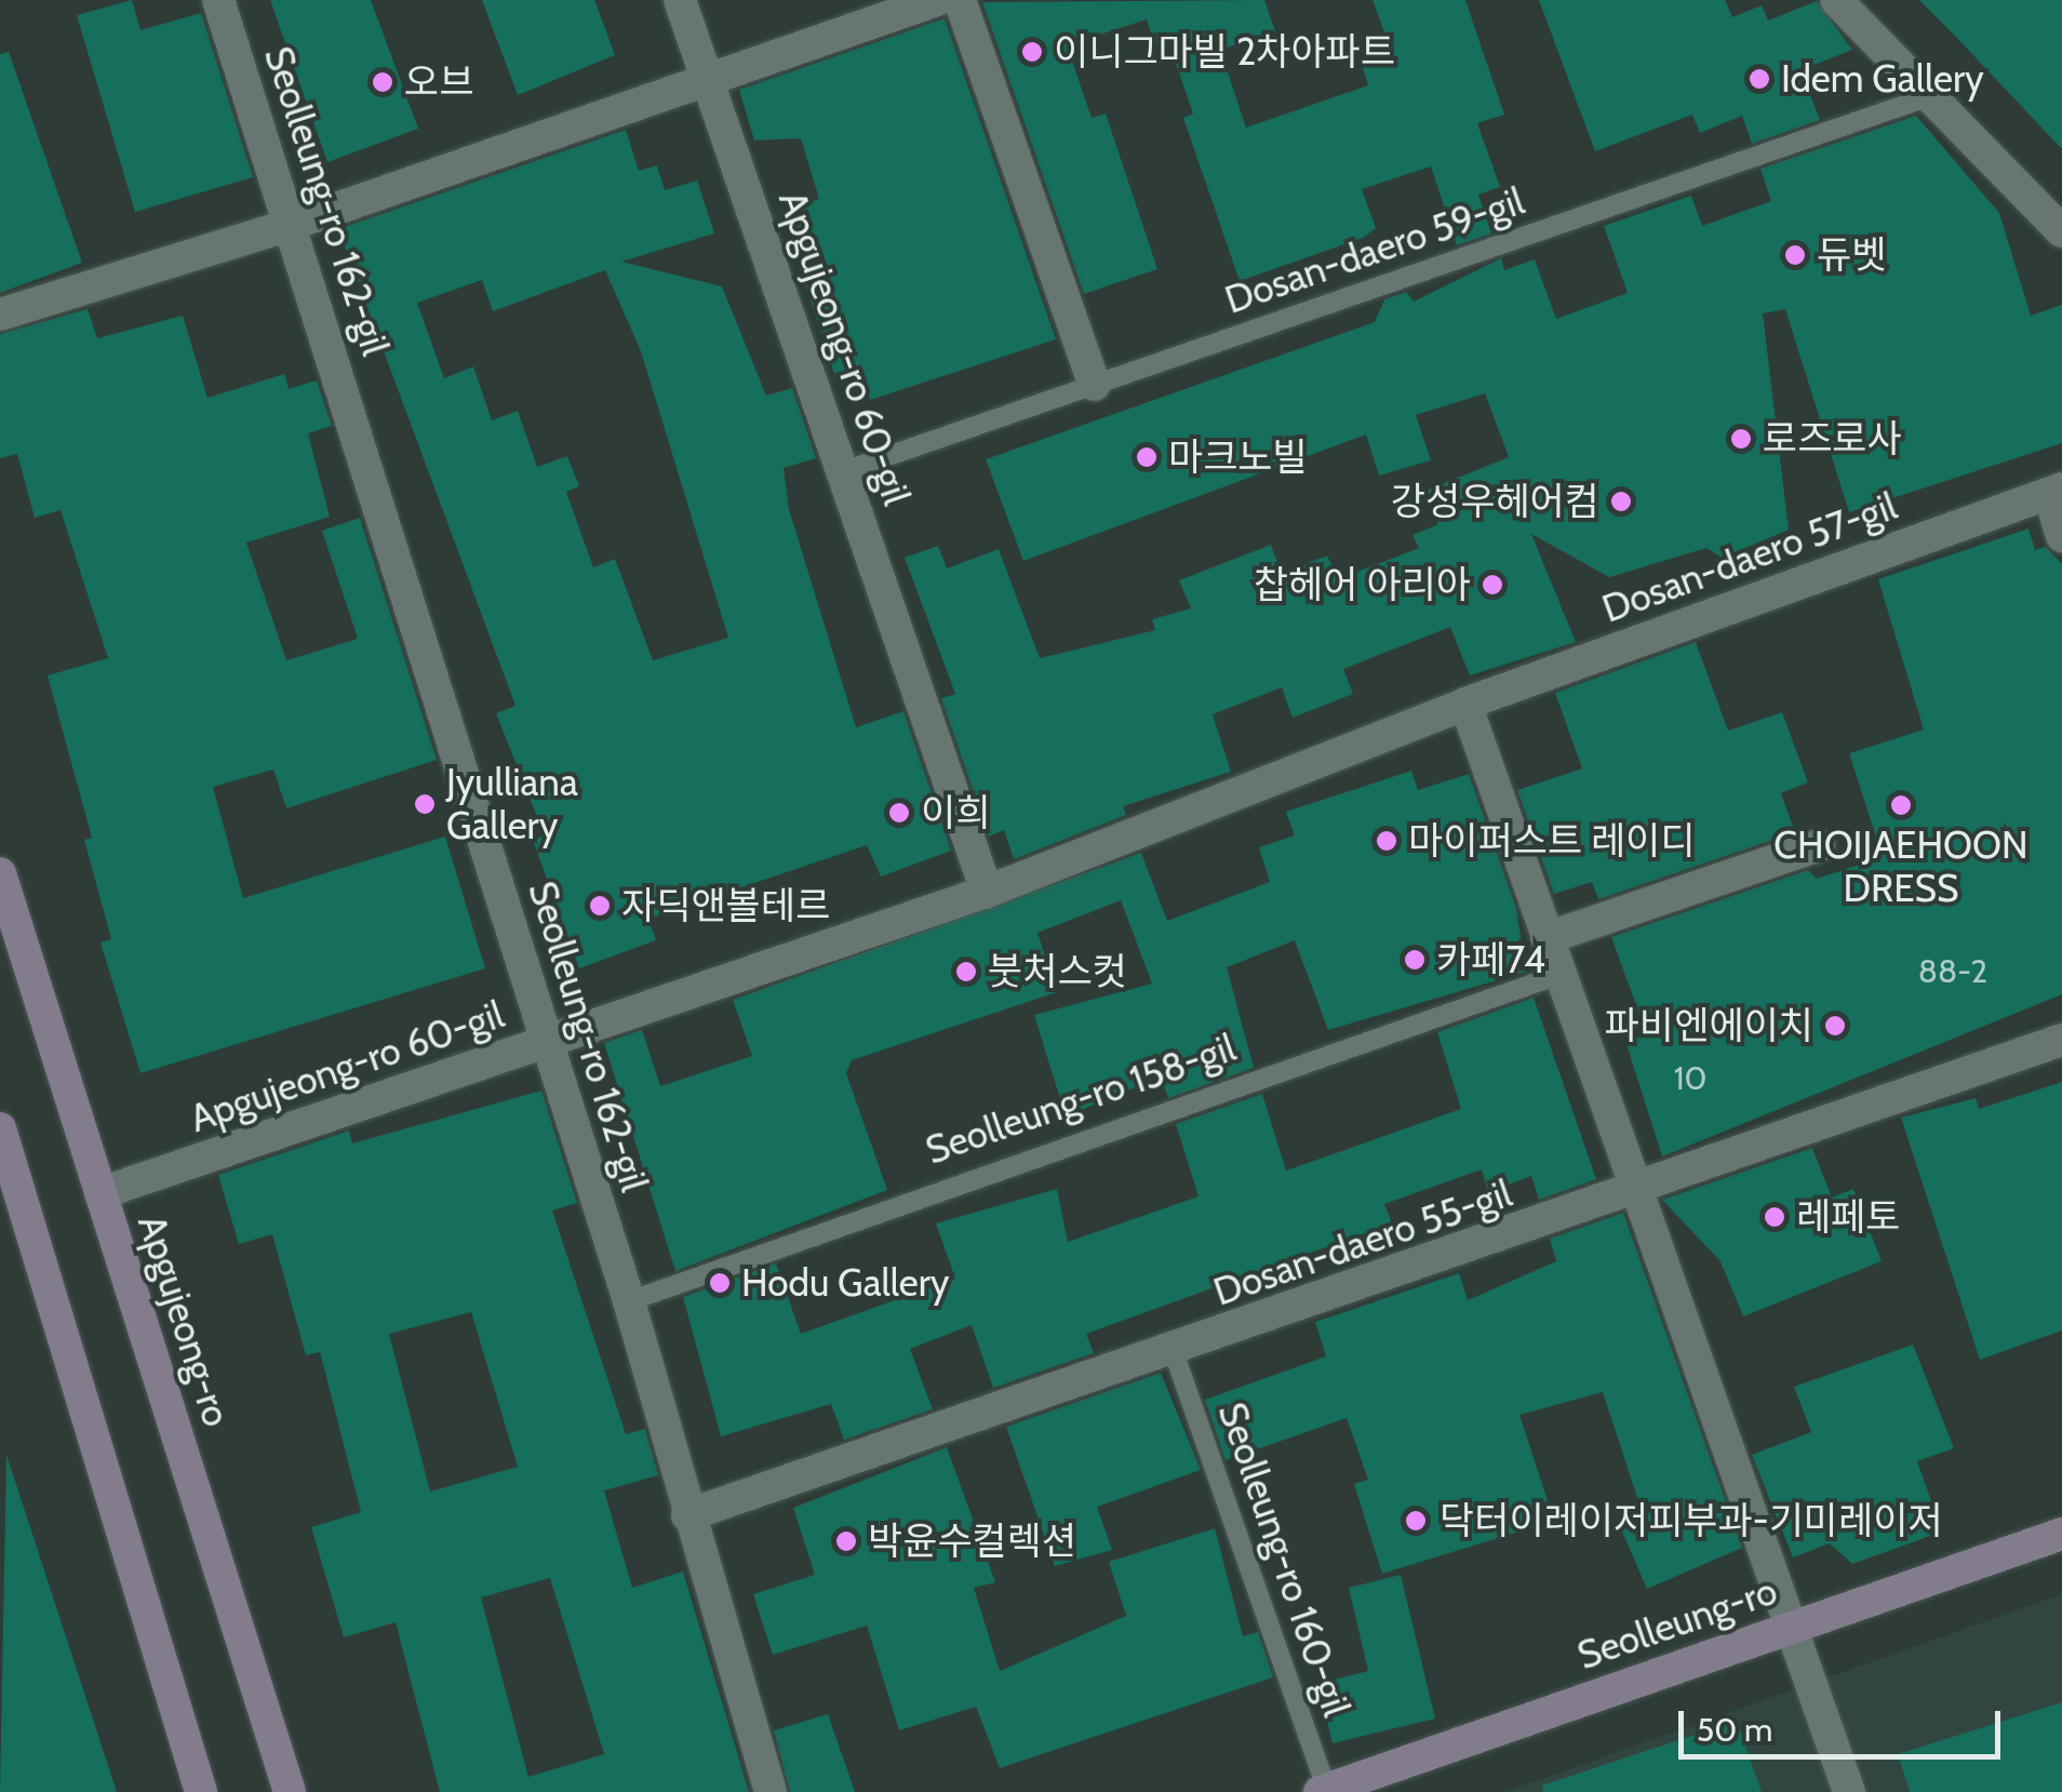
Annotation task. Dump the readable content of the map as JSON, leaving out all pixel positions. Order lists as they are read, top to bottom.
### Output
{
  "streets": {
    "main road": ["Apgujeong-ro", "Seolleung-ro"],
    "street": [
      "Seolleung-ro 162-gil",
      "Apgujeong-ro 60-gil",
      "Dosan-daero 57-gil",
      "Dosan-daero 55-gil"
    ],
    "lane": ["Dosan-daero 59-gil", "Seolleung-ro 158-gil", "Seolleung-ro 160-gil"]
  },
  "crossings": [
    ["Seolleung-ro 162-gil", "Apgujeong-ro 60-gil"],
    ["Seolleung-ro 162-gil", "Seolleung-ro 158-gil"],
    ["Seolleung-ro 162-gil", "Dosan-daero 55-gil"],
    ["Dosan-daero 59-gil", "Apgujeong-ro 60-gil"],
    ["Apgujeong-ro 60-gil", "Dosan-daero 57-gil"],
    ["Apgujeong-ro 60-gil", "Apgujeong-ro"],
    ["Dosan-daero 55-gil", "Seolleung-ro 160-gil"],
    ["Seolleung-ro 160-gil", "Seolleung-ro"]
  ],
  "places": [
    "이니그마빌 2차아파트",
    "Idem Gallery",
    "오브",
    "듀벳",
    "로즈로사",
    "마크노빌",
    "강성우헤어컴",
    "찹헤어 아리아",
    "Jyulliana Gallery",
    "CHOIJAEHOON DRESS",
    "이희",
    "마이퍼스트 레이디",
    "자딕앤볼테르",
    "카페74",
    "붓처스컷",
    "파비엔에이치",
    "레페토",
    "Hodu Gallery",
    "닥터이레이저피부과-기미레이저",
    "박윤수컬렉션"
  ],
  "house_numbers": ["88-2", "10"],
  "scale_bar": "50 m"
}
